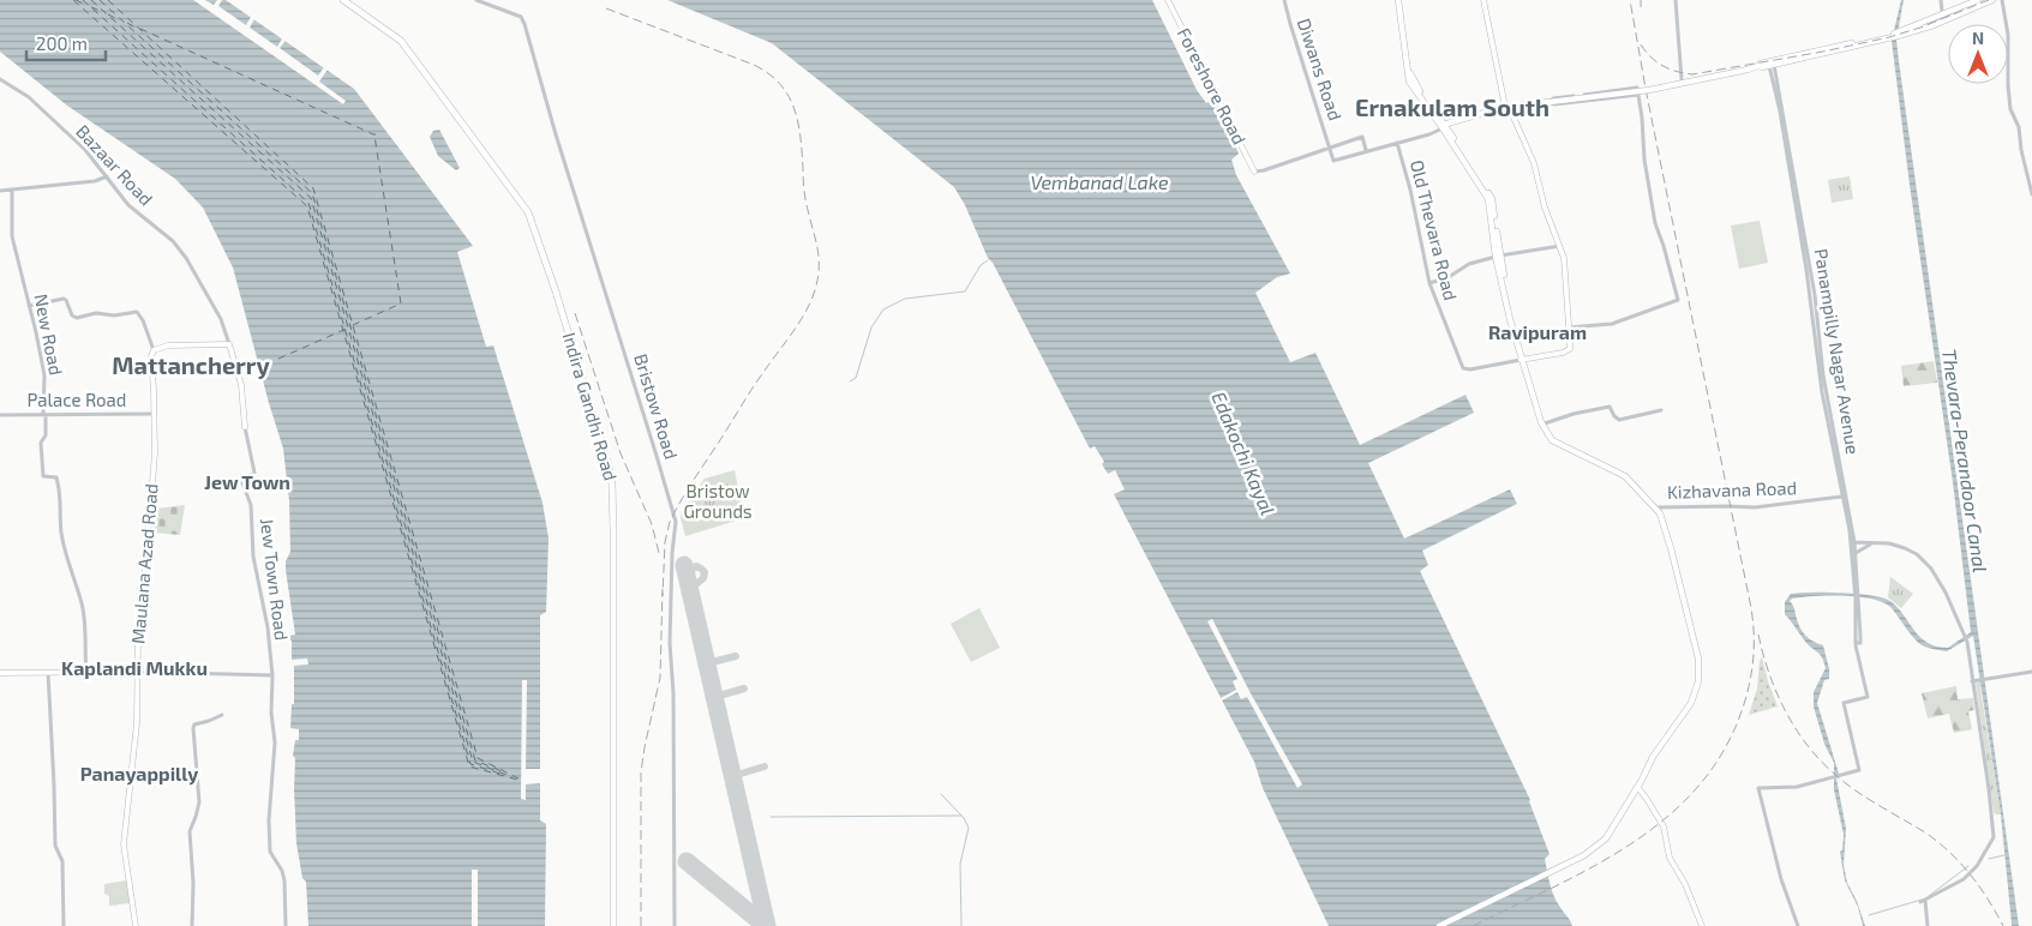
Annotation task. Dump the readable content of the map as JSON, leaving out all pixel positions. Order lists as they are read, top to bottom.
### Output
{
  "streets": {
    "highway": ["Indira Gandhi Road"],
    "main road": ["Foreshore Road", "Maulana Azad Road"],
    "street": [
      "Diwans Road",
      "Bazaar Road",
      "Old Thevara Road",
      "New Road",
      "Panampilly Nagar Avenue",
      "Palace Road",
      "Bristow Road",
      "Kizhavana Road",
      "Jew Town Road"
    ]
  },
  "crossings": [
    ["New Road", "Palace Road"],
    ["Panampilly Nagar Avenue", "Kizhavana Road"],
    ["Palace Road", "Maulana Azad Road"]
  ],
  "districts": [
    "Ernakulam South",
    "Ravipuram",
    "Mattancherry",
    "Jew Town",
    "Kaplandi Mukku",
    "Panayappilly"
  ],
  "water": ["Vembanad Lake", "Edakochi Kayal", "Thevara-Perandoor Canal"],
  "parks": ["Bristow Grounds"],
  "scale_bar": "200 m",
  "north": "top"
}
